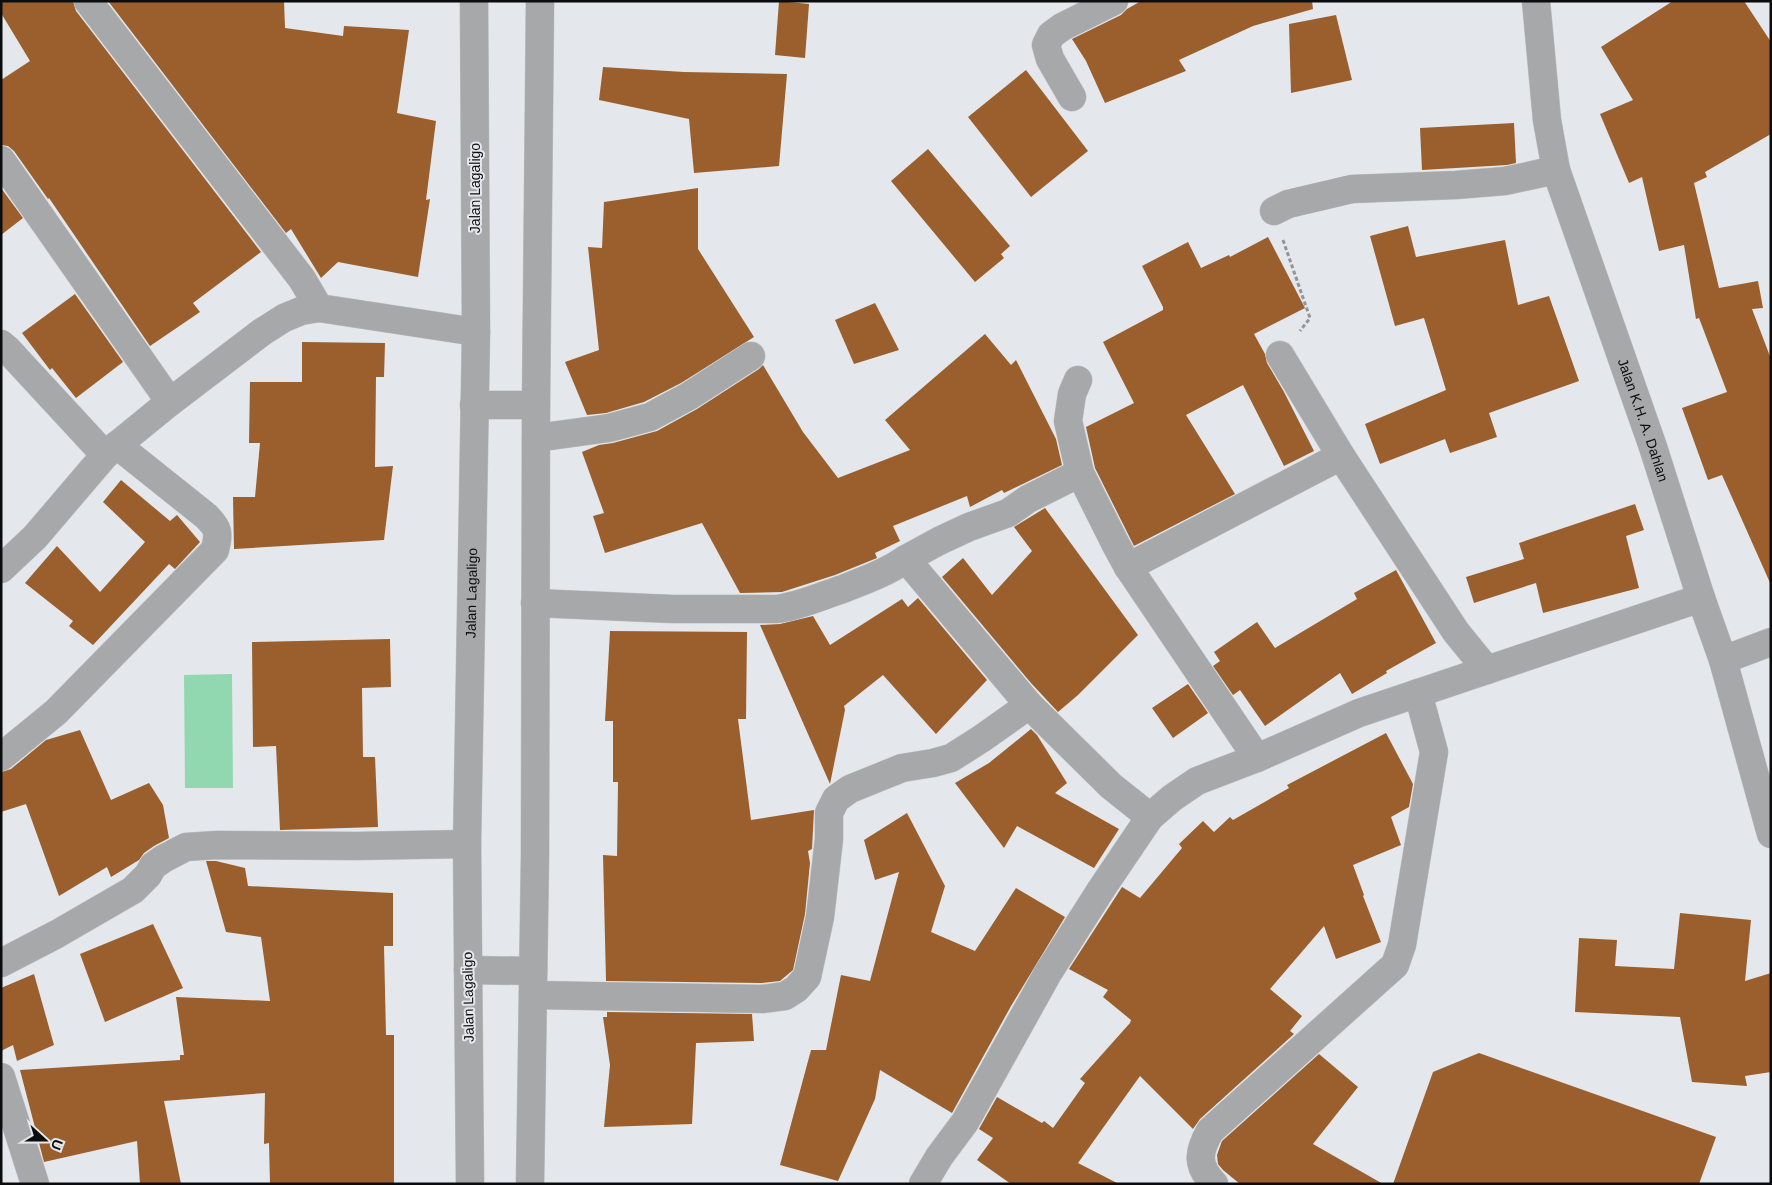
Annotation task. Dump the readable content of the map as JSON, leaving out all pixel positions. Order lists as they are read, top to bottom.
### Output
{
  "streets": {
    "street": ["Jalan Lagaligo", "Jalan K.H. A. Dahlan"]
  },
  "north": "right"
}
